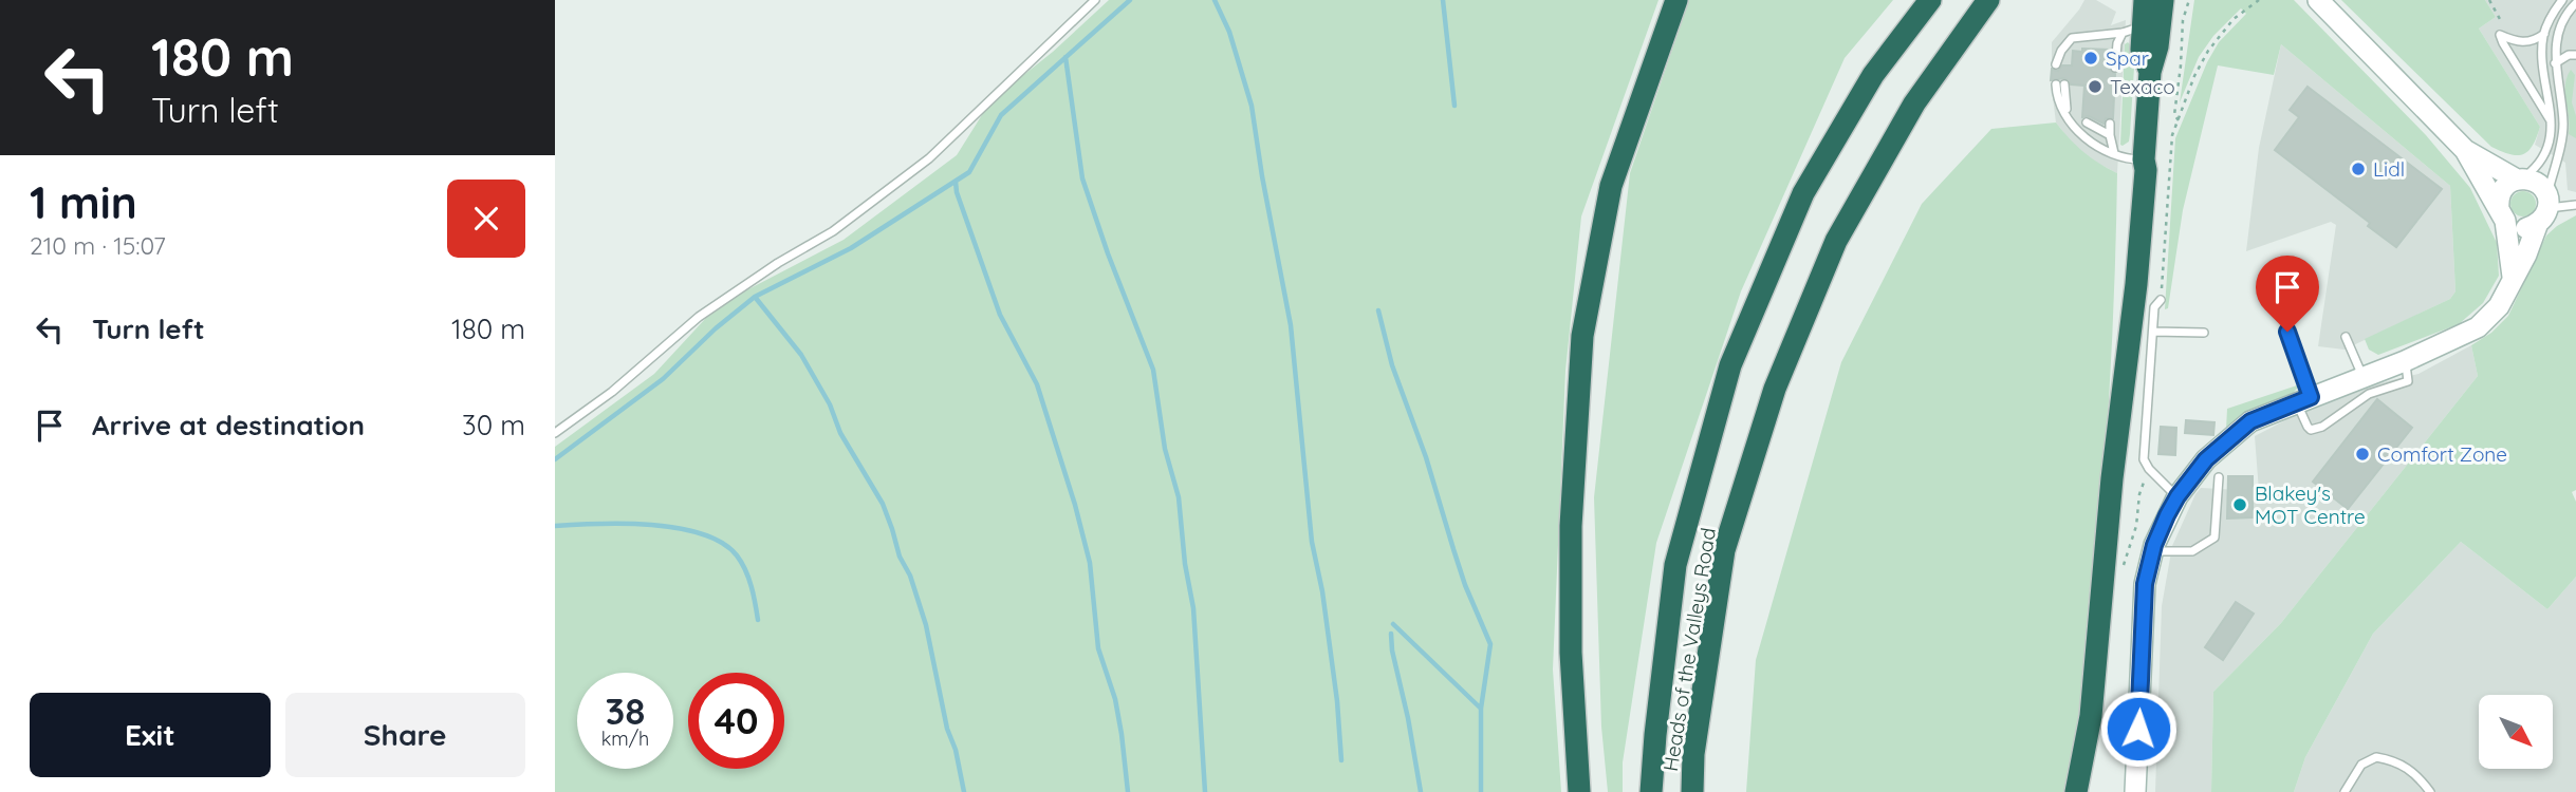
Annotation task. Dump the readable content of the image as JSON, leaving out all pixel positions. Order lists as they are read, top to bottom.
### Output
{
  "streets": {
    "highway": ["Heads of the Valleys Road"]
  },
  "places": [
    "Spar",
    "Texaco",
    "Lidl",
    "Comfort Zone",
    "Blakey's MOT Centre"
  ],
  "north": "bottom right",
  "page": {
    "turn": ["180 m", "Turn left"],
    "heading": ["1 min", "210 m · 15:07"],
    "list": [
      {
        "name": "Turn left",
        "value": "180 m"
      },
      {
        "name": "Arrive at destination",
        "value": "30 m"
      }
    ],
    "speed": "38 km/h",
    "limit": "40",
    "buttons": ["Exit", "Share"]
  }
}
